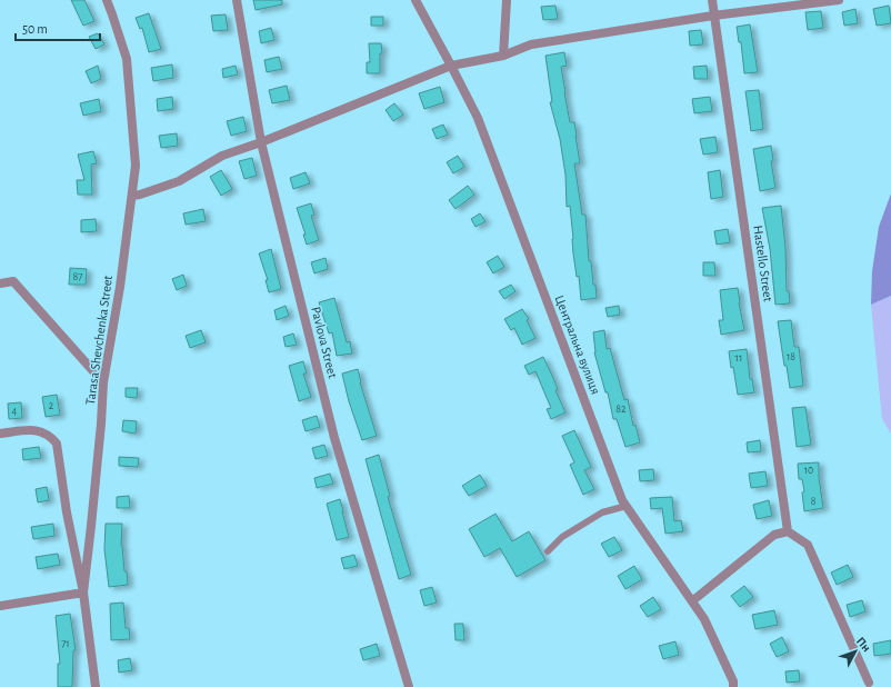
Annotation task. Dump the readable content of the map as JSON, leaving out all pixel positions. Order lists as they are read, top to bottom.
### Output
{
  "streets": {
    "street": [
      "Hastello Street",
      "Tarasa Shevchenka Street",
      "Pavlova Street",
      "Центральна вулиця"
    ]
  },
  "house_numbers": [
    "87",
    "18",
    "11",
    "2",
    "82",
    "4",
    "10",
    "8",
    "71"
  ],
  "scale_bar": "50 m",
  "north": "top right"
}
